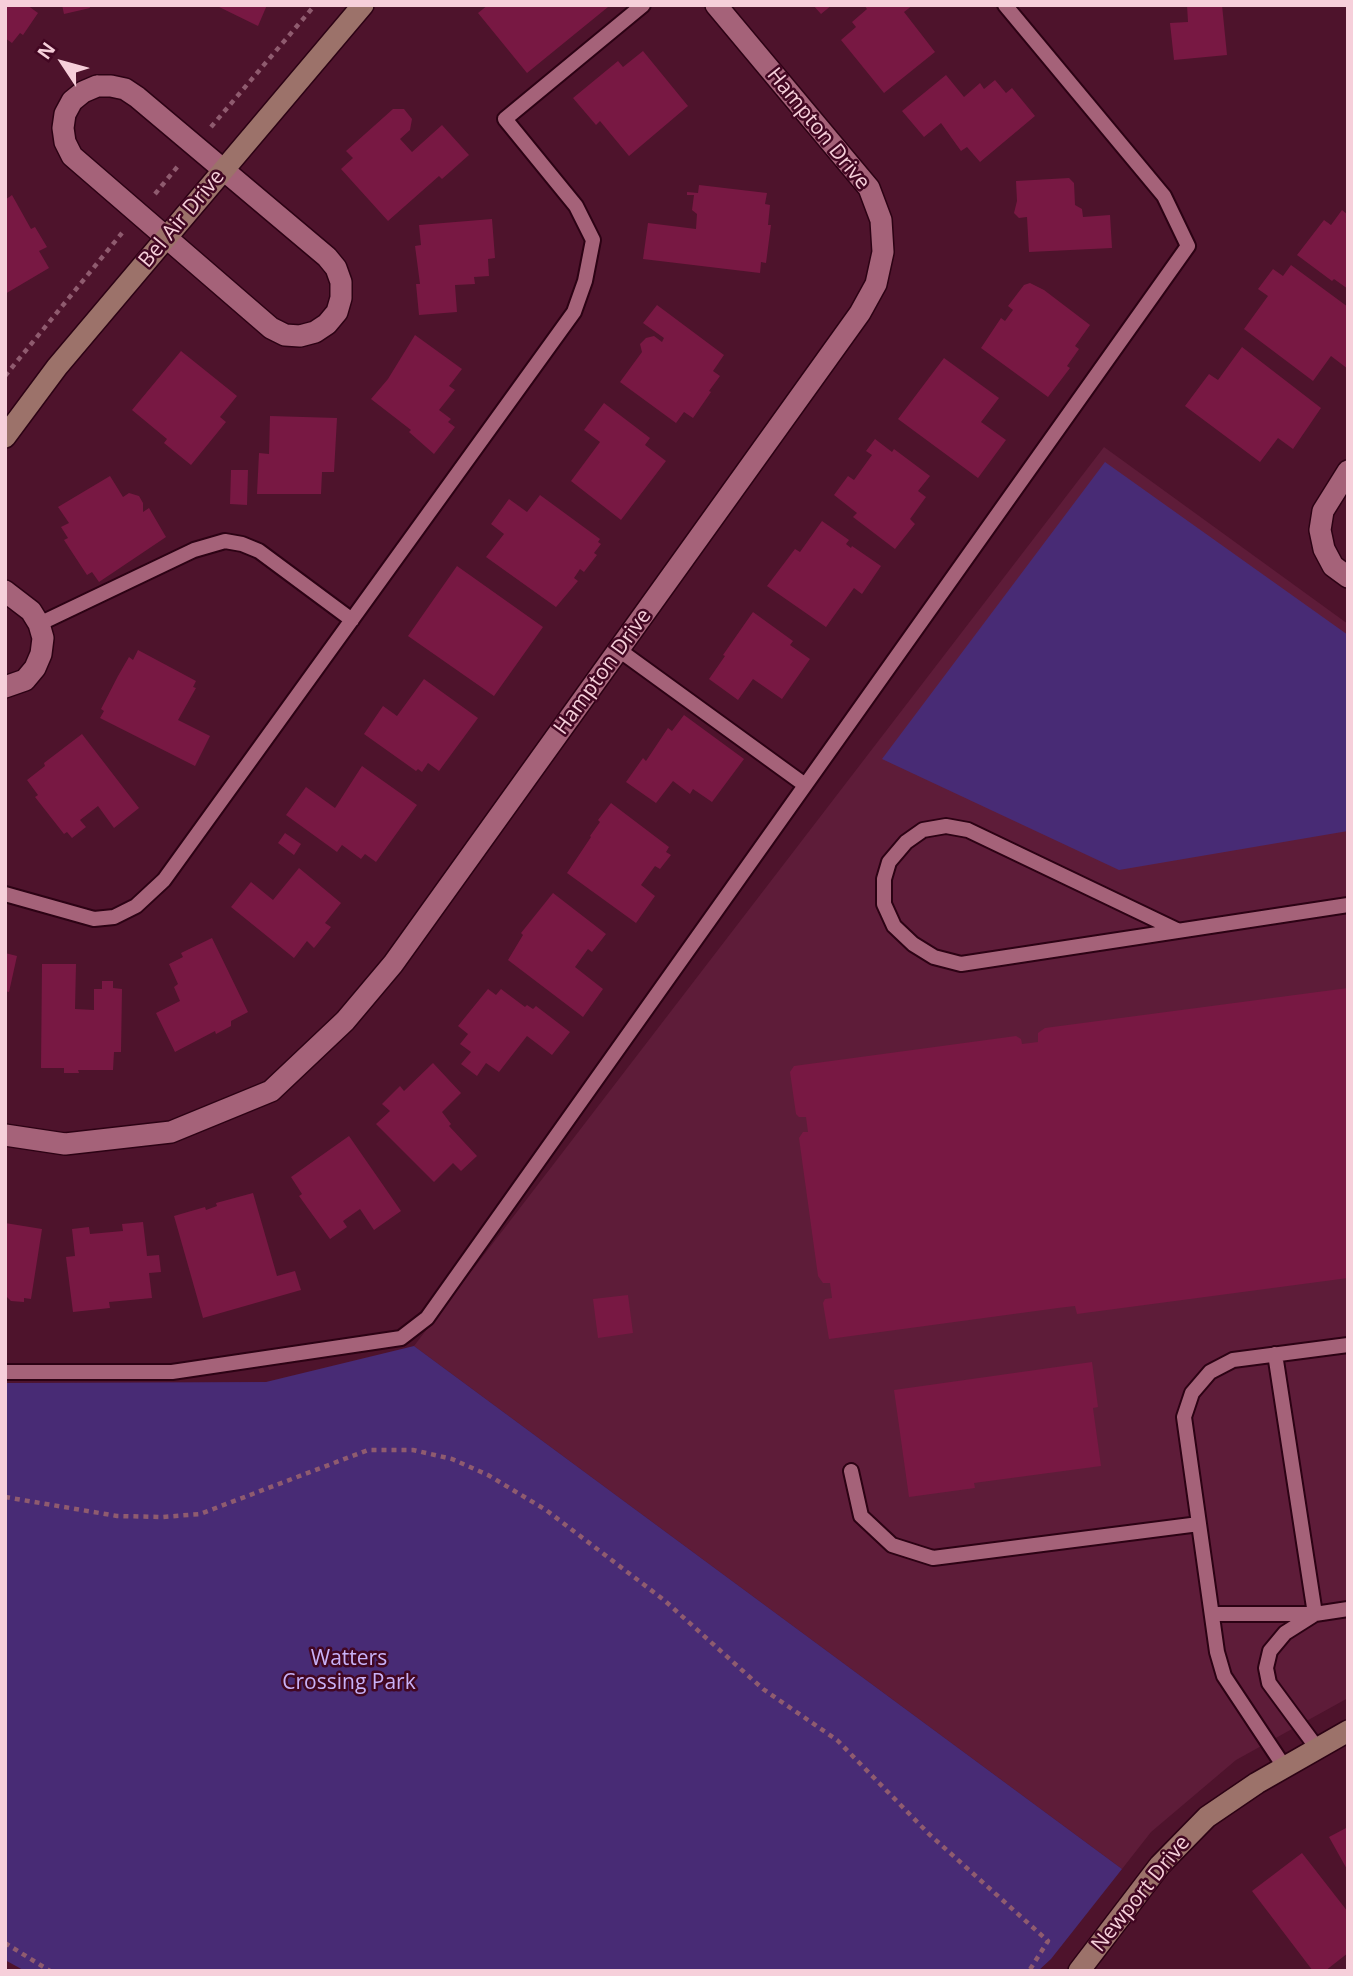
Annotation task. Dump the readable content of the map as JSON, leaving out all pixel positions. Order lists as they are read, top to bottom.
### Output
{
  "streets": {
    "street": ["Hampton Drive", "Bel Air Drive", "Newport Drive"]
  },
  "parks": ["Watters Crossing Park"],
  "north": "top left"
}
